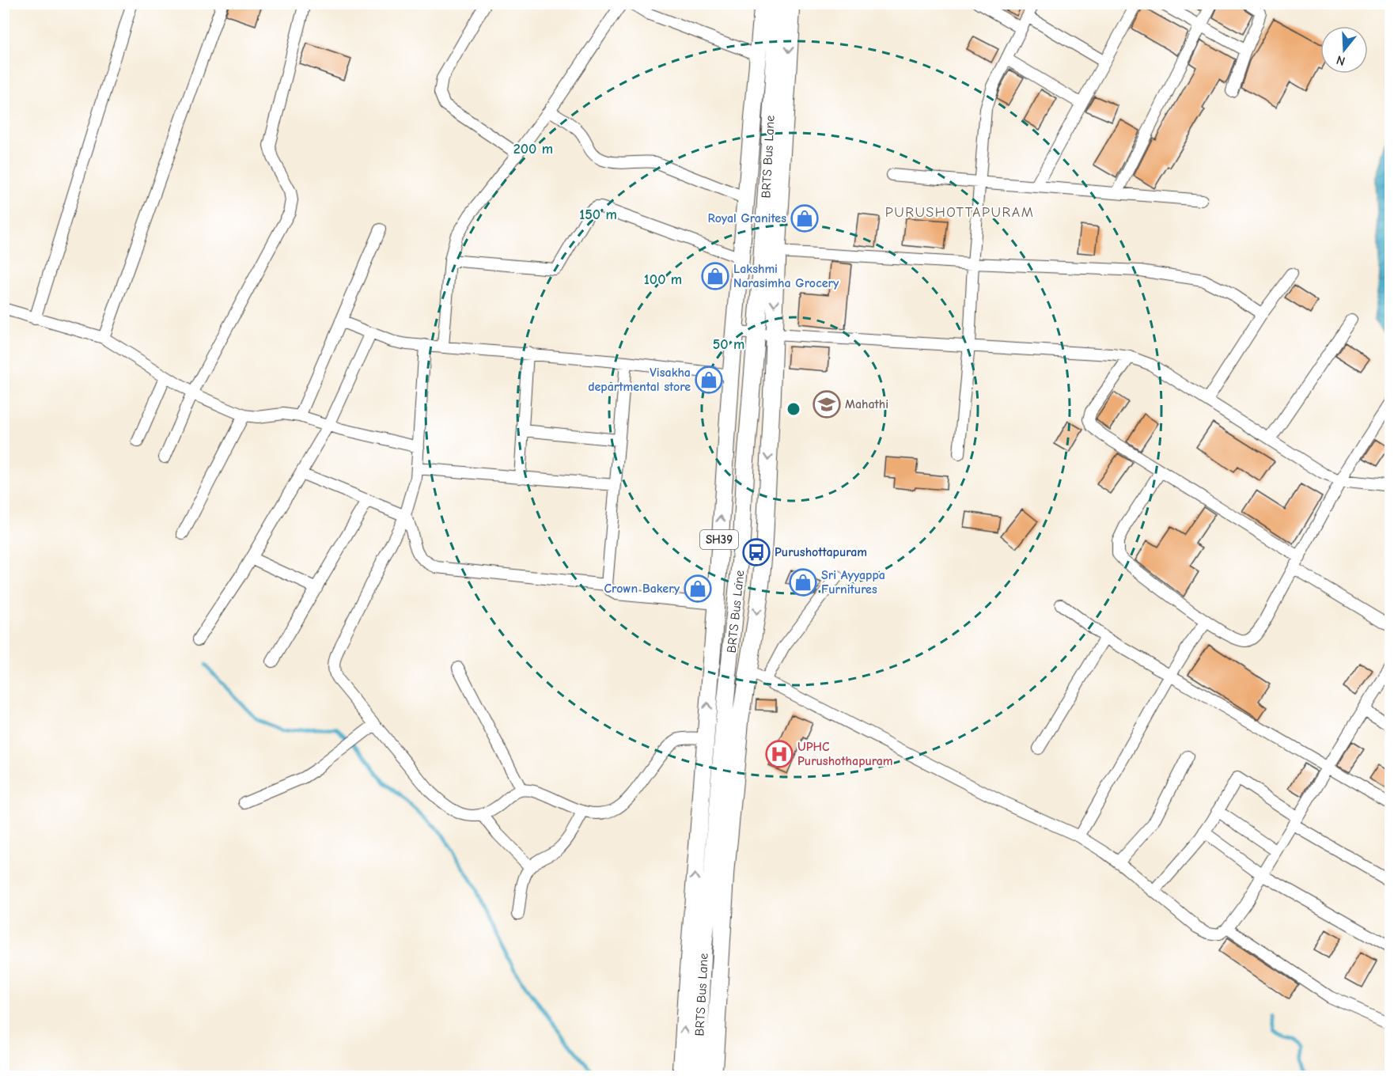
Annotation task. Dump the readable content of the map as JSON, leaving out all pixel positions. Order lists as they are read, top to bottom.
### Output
{
  "streets": {
    "main road": ["BRTS Bus Lane", "SH39"]
  },
  "districts": ["PURUSHOTTAPURAM"],
  "places": {
    "shop": [
      "Royal Granites",
      "Lakshmi Narasimha Grocery",
      "Visakha departmental store",
      "Sri Ayyappa Furnitures",
      "Crown Bakery"
    ],
    "school or university": ["Mahathi"],
    "bus stop": ["Purushottapuram"],
    "hospital": ["UPHC Purushothapuram"]
  },
  "north": "bottom",
  "rings": [
    "200 m",
    "150 m",
    "100 m",
    "50 m"
  ]
}
